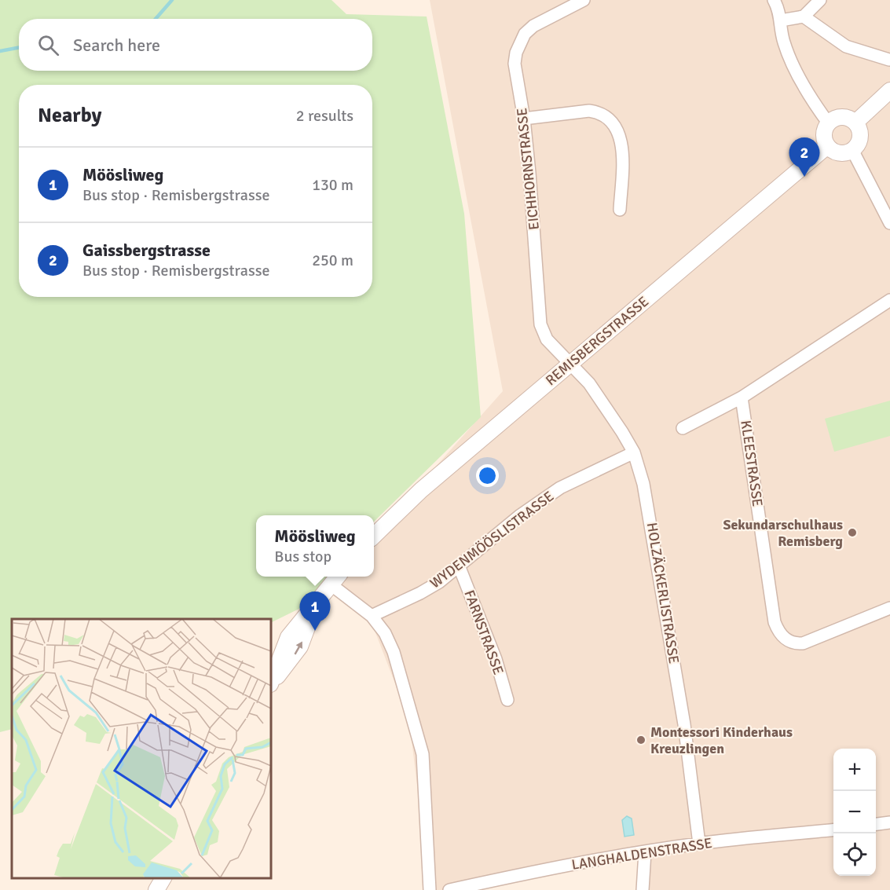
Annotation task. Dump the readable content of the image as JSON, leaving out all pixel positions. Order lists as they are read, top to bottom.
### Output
{
  "streets": {
    "street": [
      "EICHHORNSTRASSE",
      "REMISBERGSTRASSE",
      "KLEESTRASSE",
      "WYDENMÖÖSLISTRASSE",
      "HOLZÄCKERLISTRASSE",
      "FARNSTRASSE",
      "LANGHALDENSTRASSE"
    ]
  },
  "crossings": [
    ["EICHHORNSTRASSE", "REMISBERGSTRASSE"],
    ["EICHHORNSTRASSE", "HOLZÄCKERLISTRASSE"],
    ["REMISBERGSTRASSE", "HOLZÄCKERLISTRASSE"],
    ["WYDENMÖÖSLISTRASSE", "HOLZÄCKERLISTRASSE"],
    ["WYDENMÖÖSLISTRASSE", "FARNSTRASSE"],
    ["HOLZÄCKERLISTRASSE", "LANGHALDENSTRASSE"]
  ],
  "places": ["Sekundarschulhaus Remisberg", "Montessori Kinderhaus Kreuzlingen"],
  "page": {
    "search": "Search here",
    "heading": ["Nearby", "2 results"],
    "pins": ["2", "1"],
    "list": [
      {
        "mark": "1",
        "name": "Möösliweg",
        "note": "Bus stop · Remisbergstrasse",
        "value": "130 m"
      },
      {
        "mark": "2",
        "name": "Gaissbergstrasse",
        "note": "Bus stop · Remisbergstrasse",
        "value": "250 m"
      }
    ],
    "popup": ["Möösliweg", "Bus stop"],
    "map_buttons": ["+", "−"]
  }
}
